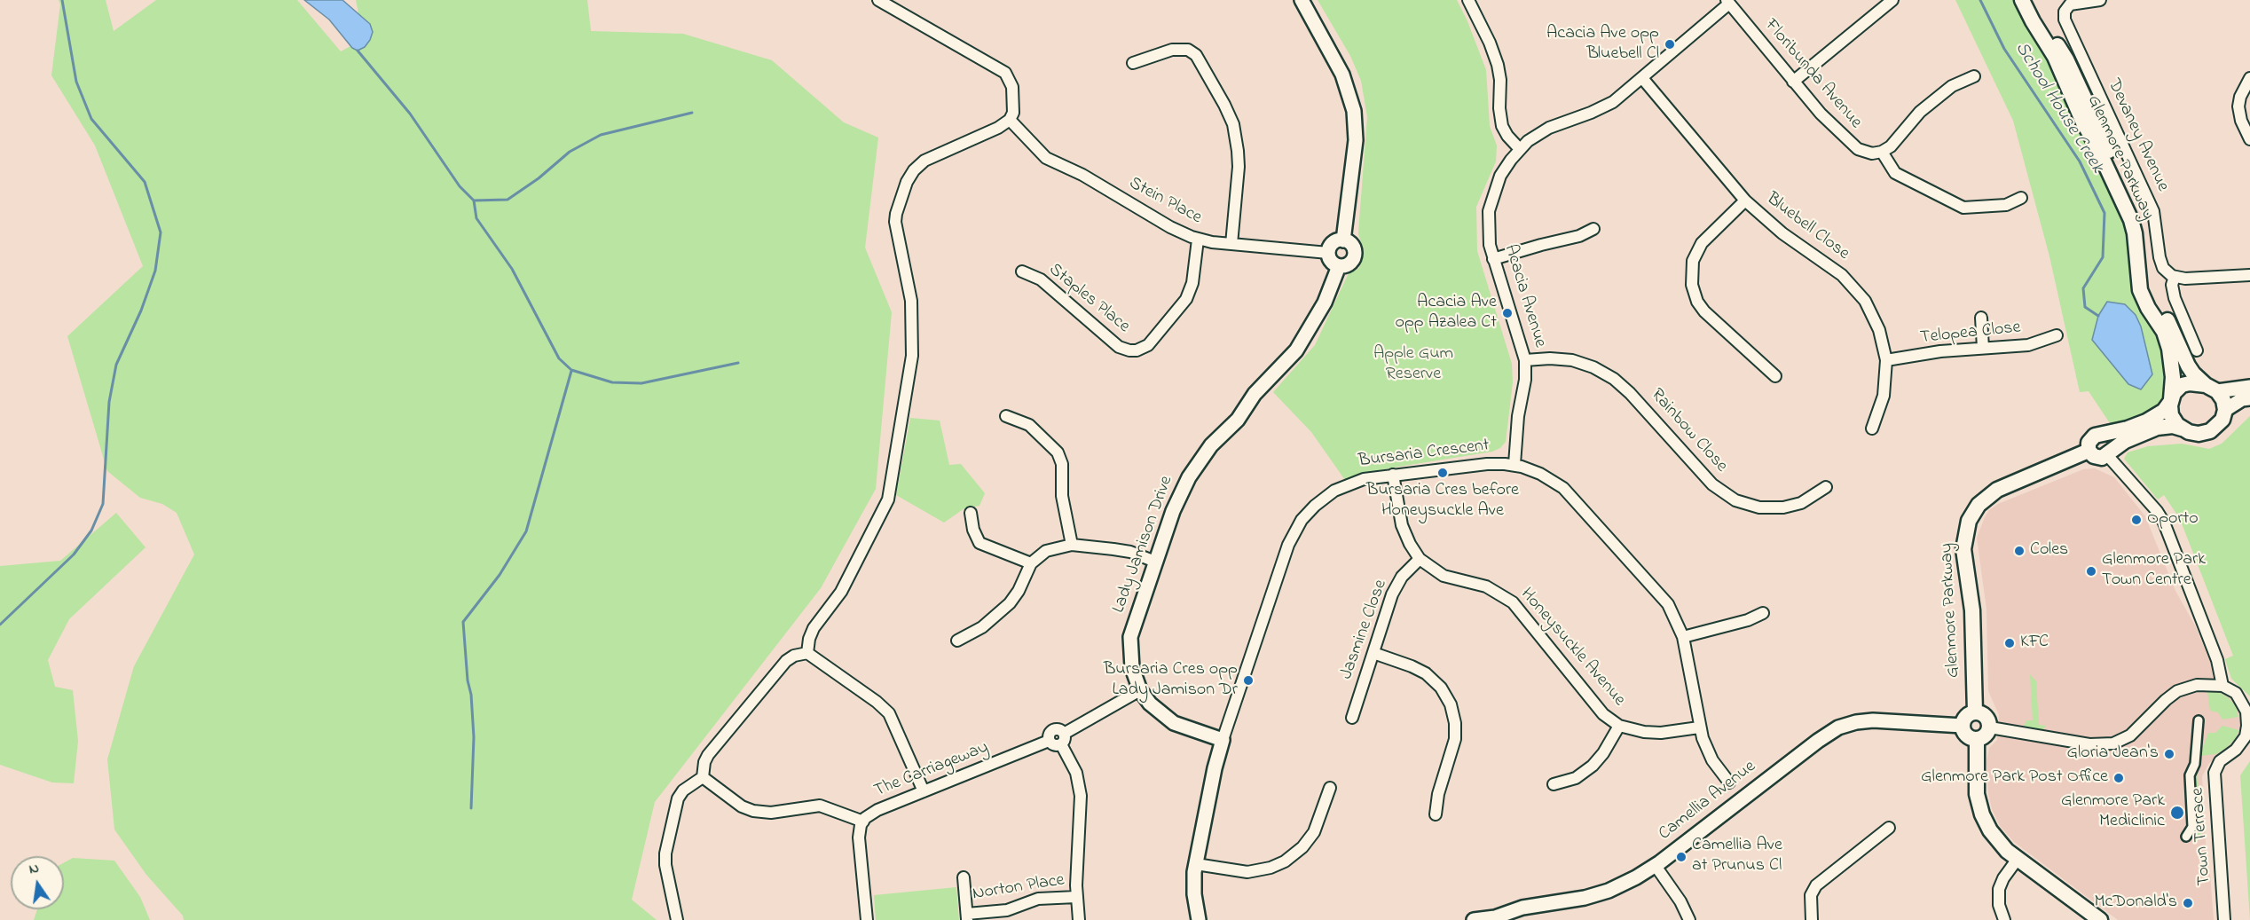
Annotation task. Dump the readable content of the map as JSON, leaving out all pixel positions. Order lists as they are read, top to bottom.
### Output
{
  "streets": {
    "main road": ["Glenmore Parkway"],
    "street": [
      "Floribunda Avenue",
      "Devaney Avenue",
      "Stein Place",
      "Bluebell Close",
      "Acacia Avenue",
      "Staples Place",
      "Telopea Close",
      "Rainbow Close",
      "Bursaria Crescent",
      "Lady Jamison Drive",
      "Jasmine Close",
      "Honeysuckle Avenue",
      "The Carriageway",
      "Camellia Avenue",
      "Town Terrace",
      "Norton Place"
    ]
  },
  "crossings": [
    ["Floribunda Avenue", "Acacia Avenue"],
    ["Glenmore Parkway", "Camellia Avenue"],
    ["Stein Place", "Staples Place"],
    ["Stein Place", "Lady Jamison Drive"],
    ["Bluebell Close", "Acacia Avenue"],
    ["Bluebell Close", "Telopea Close"],
    ["Acacia Avenue", "Rainbow Close"],
    ["Acacia Avenue", "Bursaria Crescent"],
    ["Bursaria Crescent", "Lady Jamison Drive"],
    ["Bursaria Crescent", "Honeysuckle Avenue"],
    ["Jasmine Close", "Honeysuckle Avenue"]
  ],
  "water": ["School House Creek"],
  "parks": ["Apple Gum Reserve"],
  "places": [
    "Acacia Ave opp Bluebell Cl",
    "Acacia Ave opp Azalea Ct",
    "Bursaria Cres before Honeysuckle Ave",
    "Oporto",
    "Coles",
    "Glenmore Park Town Centre",
    "KFC",
    "Bursaria Cres opp Lady Jamison Dr",
    "Gloria Jean's",
    "Glenmore Park Post Office",
    "Glenmore Park Mediclinic",
    "Camellia Ave at Prunus Cl",
    "McDonald's"
  ],
  "north": "top"
}
